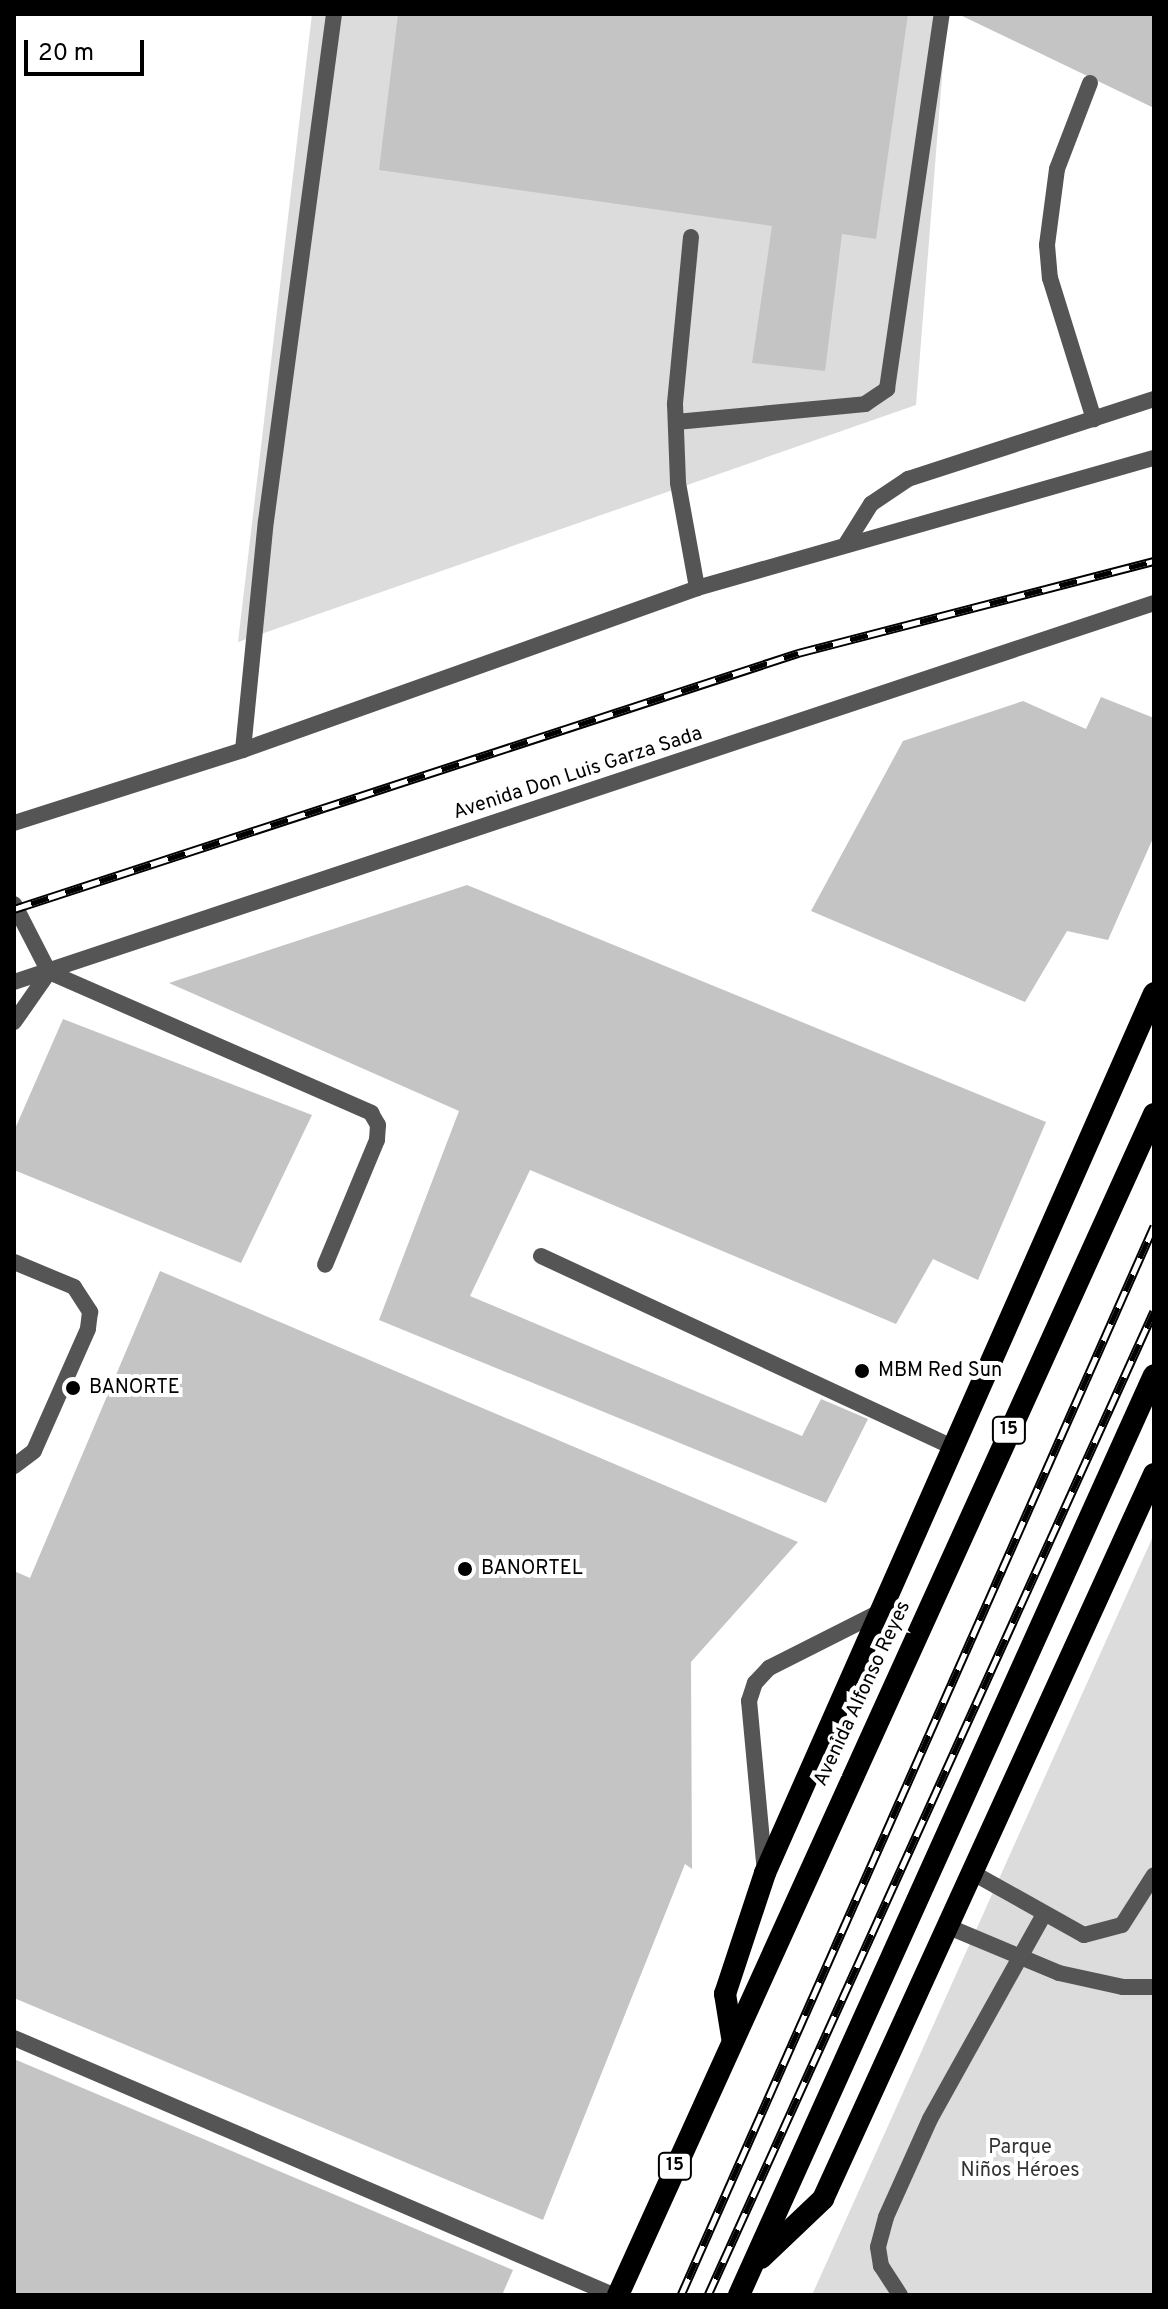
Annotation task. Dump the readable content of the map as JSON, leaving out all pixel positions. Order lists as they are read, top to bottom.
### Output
{
  "streets": {
    "highway": ["15", "Avenida Alfonso Reyes"],
    "street": ["Avenida Don Luis Garza Sada"]
  },
  "parks": ["Parque Niños Héroes"],
  "places": ["MBM Red Sun", "BANORTE", "BANORTEL"],
  "scale_bar": "20 m"
}
